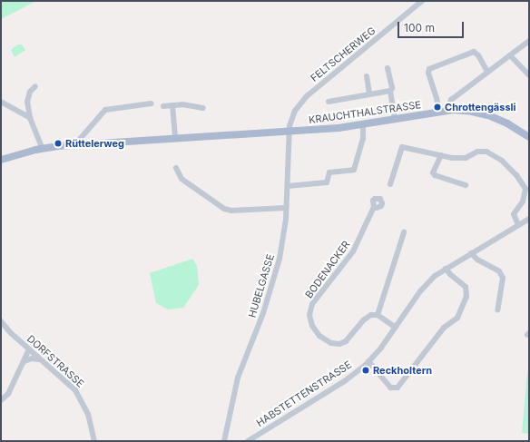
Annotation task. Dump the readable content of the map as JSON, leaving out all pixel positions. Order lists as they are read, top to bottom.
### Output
{
  "streets": {
    "main road": ["KRAUCHTHALSTRASSE"],
    "street": [
      "FELTSCHERWEG",
      "BODENACKER",
      "HUBELGASSE",
      "DORFSTRASSE",
      "HABSTETTENSTRASSE"
    ]
  },
  "crossings": [
    ["FELTSCHERWEG", "KRAUCHTHALSTRASSE"],
    ["FELTSCHERWEG", "HUBELGASSE"],
    ["KRAUCHTHALSTRASSE", "HUBELGASSE"]
  ],
  "places": ["Chrottengässli", "Rüttelerweg", "Reckholtern"],
  "scale_bar": "100 m"
}
